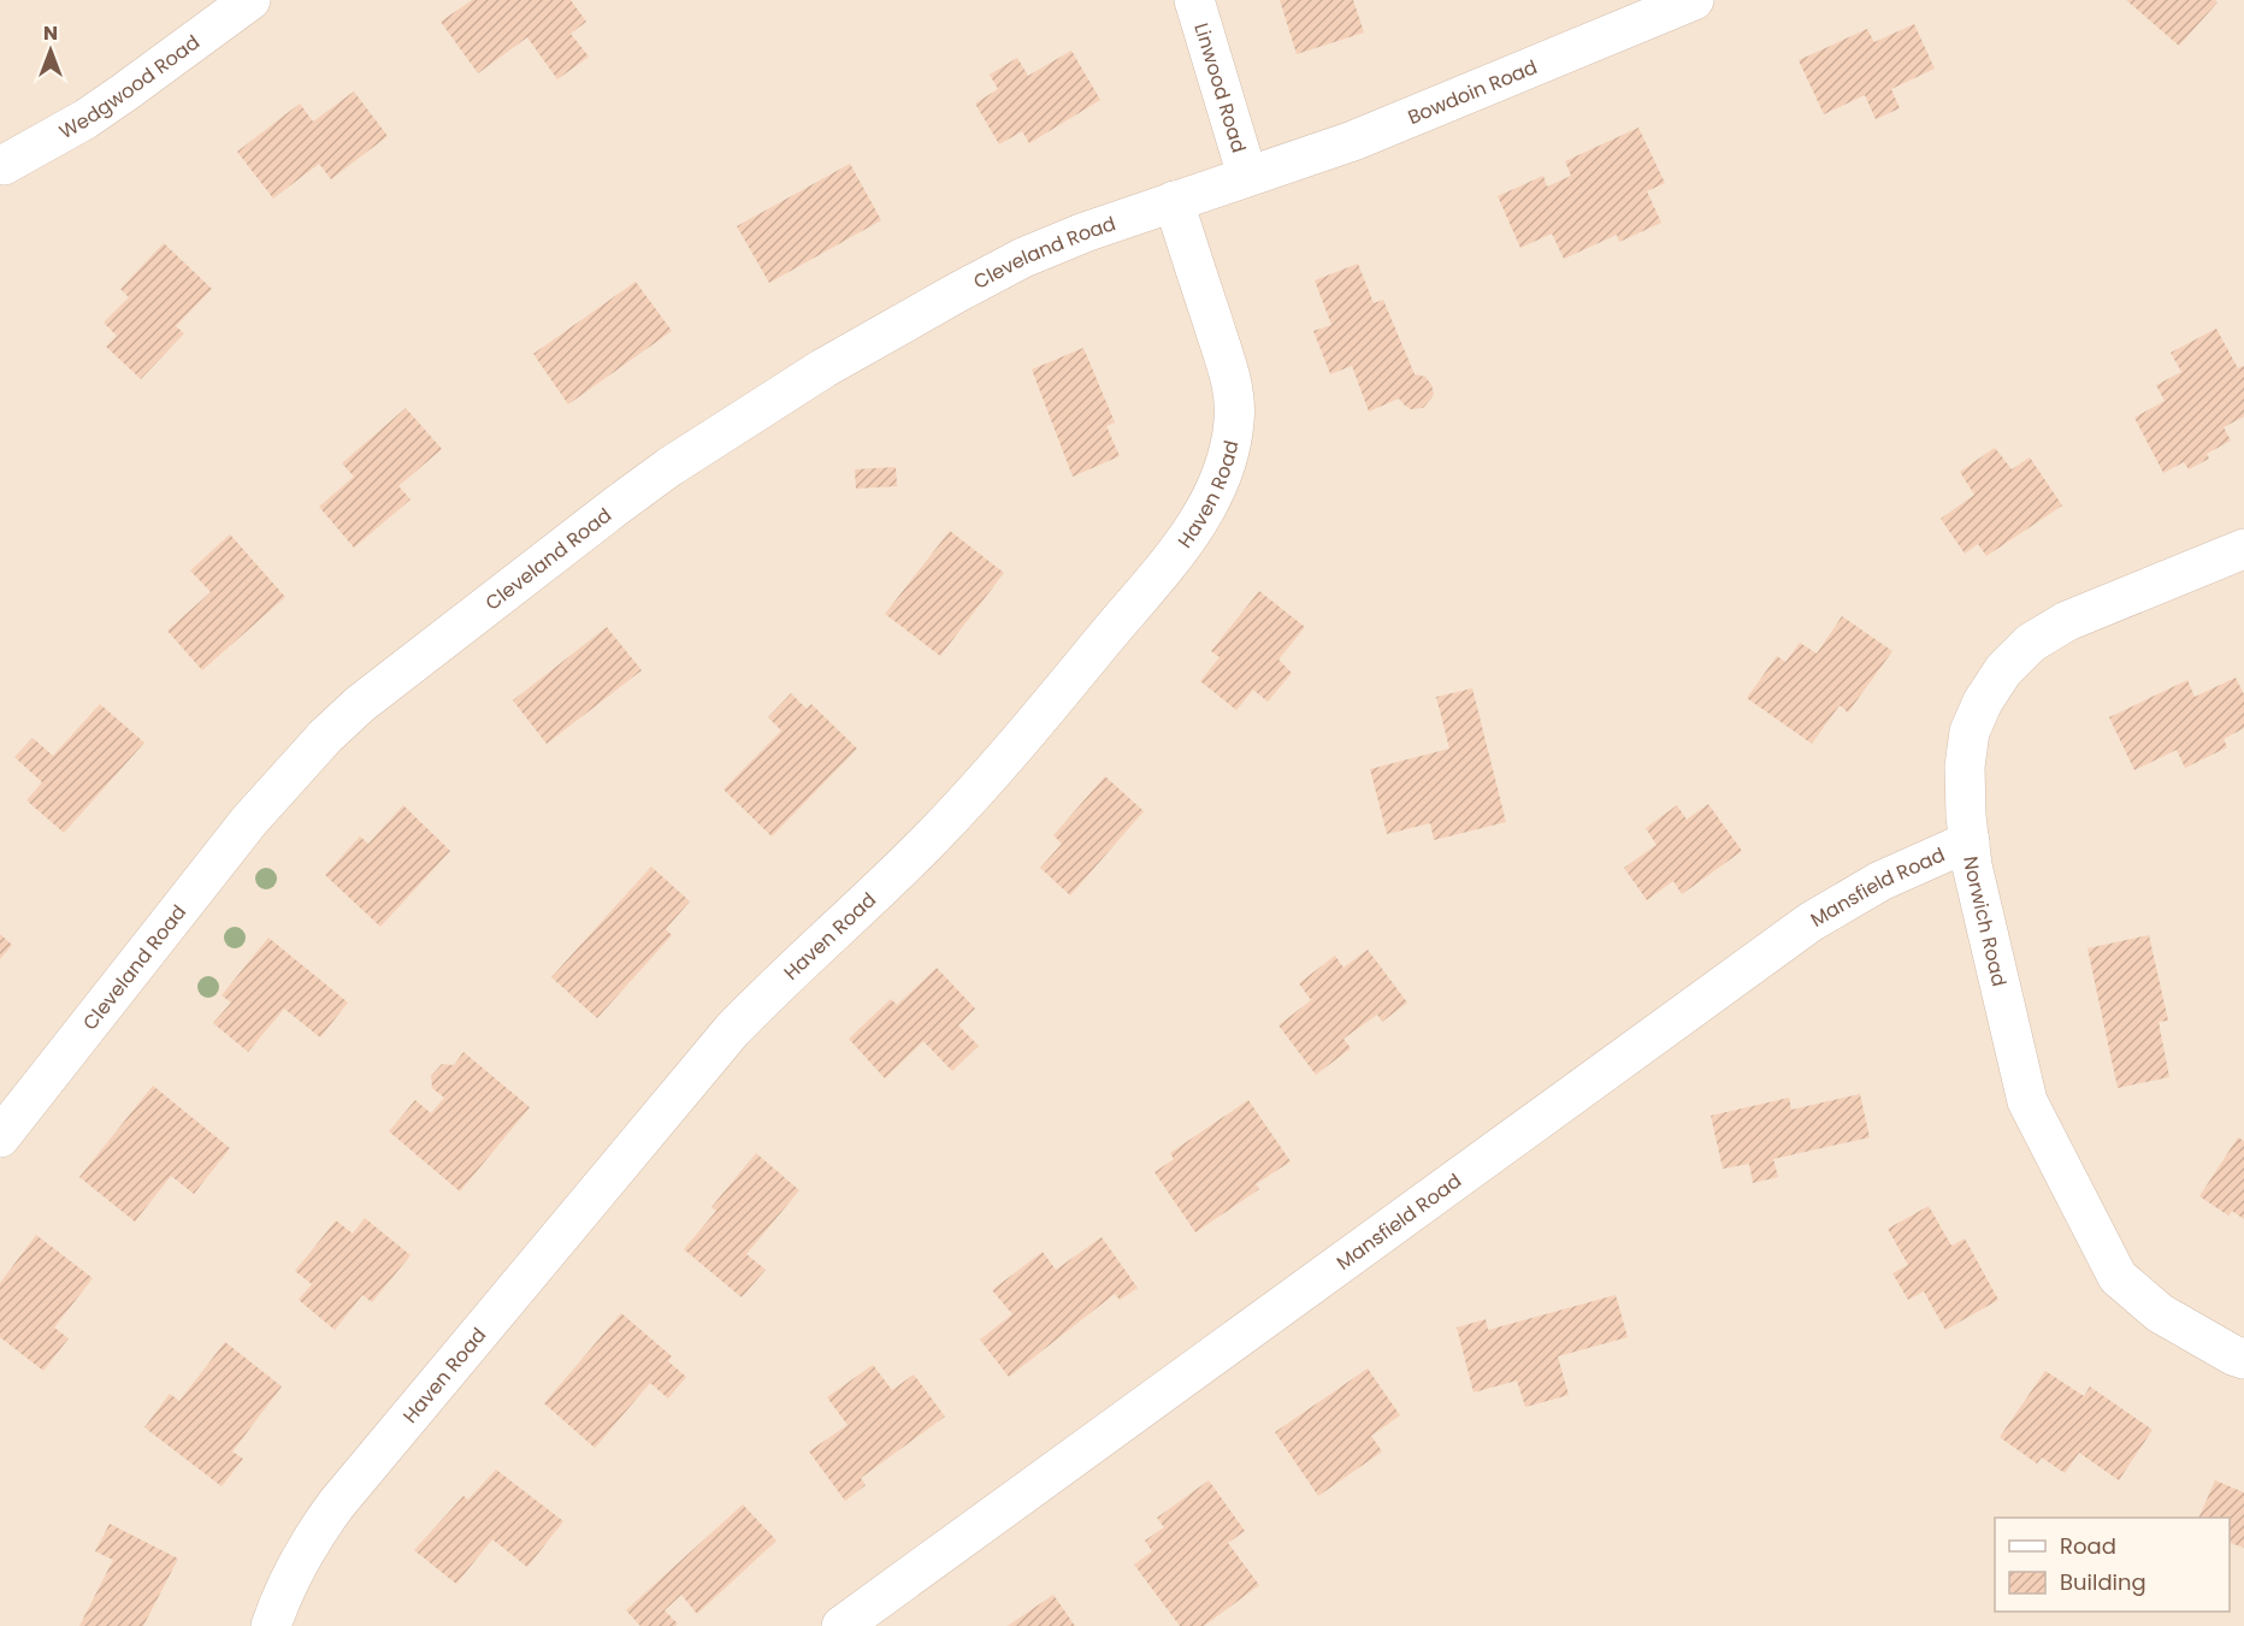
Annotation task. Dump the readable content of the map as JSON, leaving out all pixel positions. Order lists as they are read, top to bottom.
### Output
{
  "streets": {
    "street": [
      "Wedgwood Road",
      "Linwood Road",
      "Bowdoin Road",
      "Cleveland Road",
      "Haven Road",
      "Mansfield Road",
      "Norwich Road"
    ]
  },
  "crossings": [
    ["Linwood Road", "Bowdoin Road"],
    ["Linwood Road", "Cleveland Road"],
    ["Bowdoin Road", "Cleveland Road"],
    ["Cleveland Road", "Haven Road"],
    ["Mansfield Road", "Norwich Road"]
  ],
  "legend": ["Road", "Building"],
  "north": "top"
}
